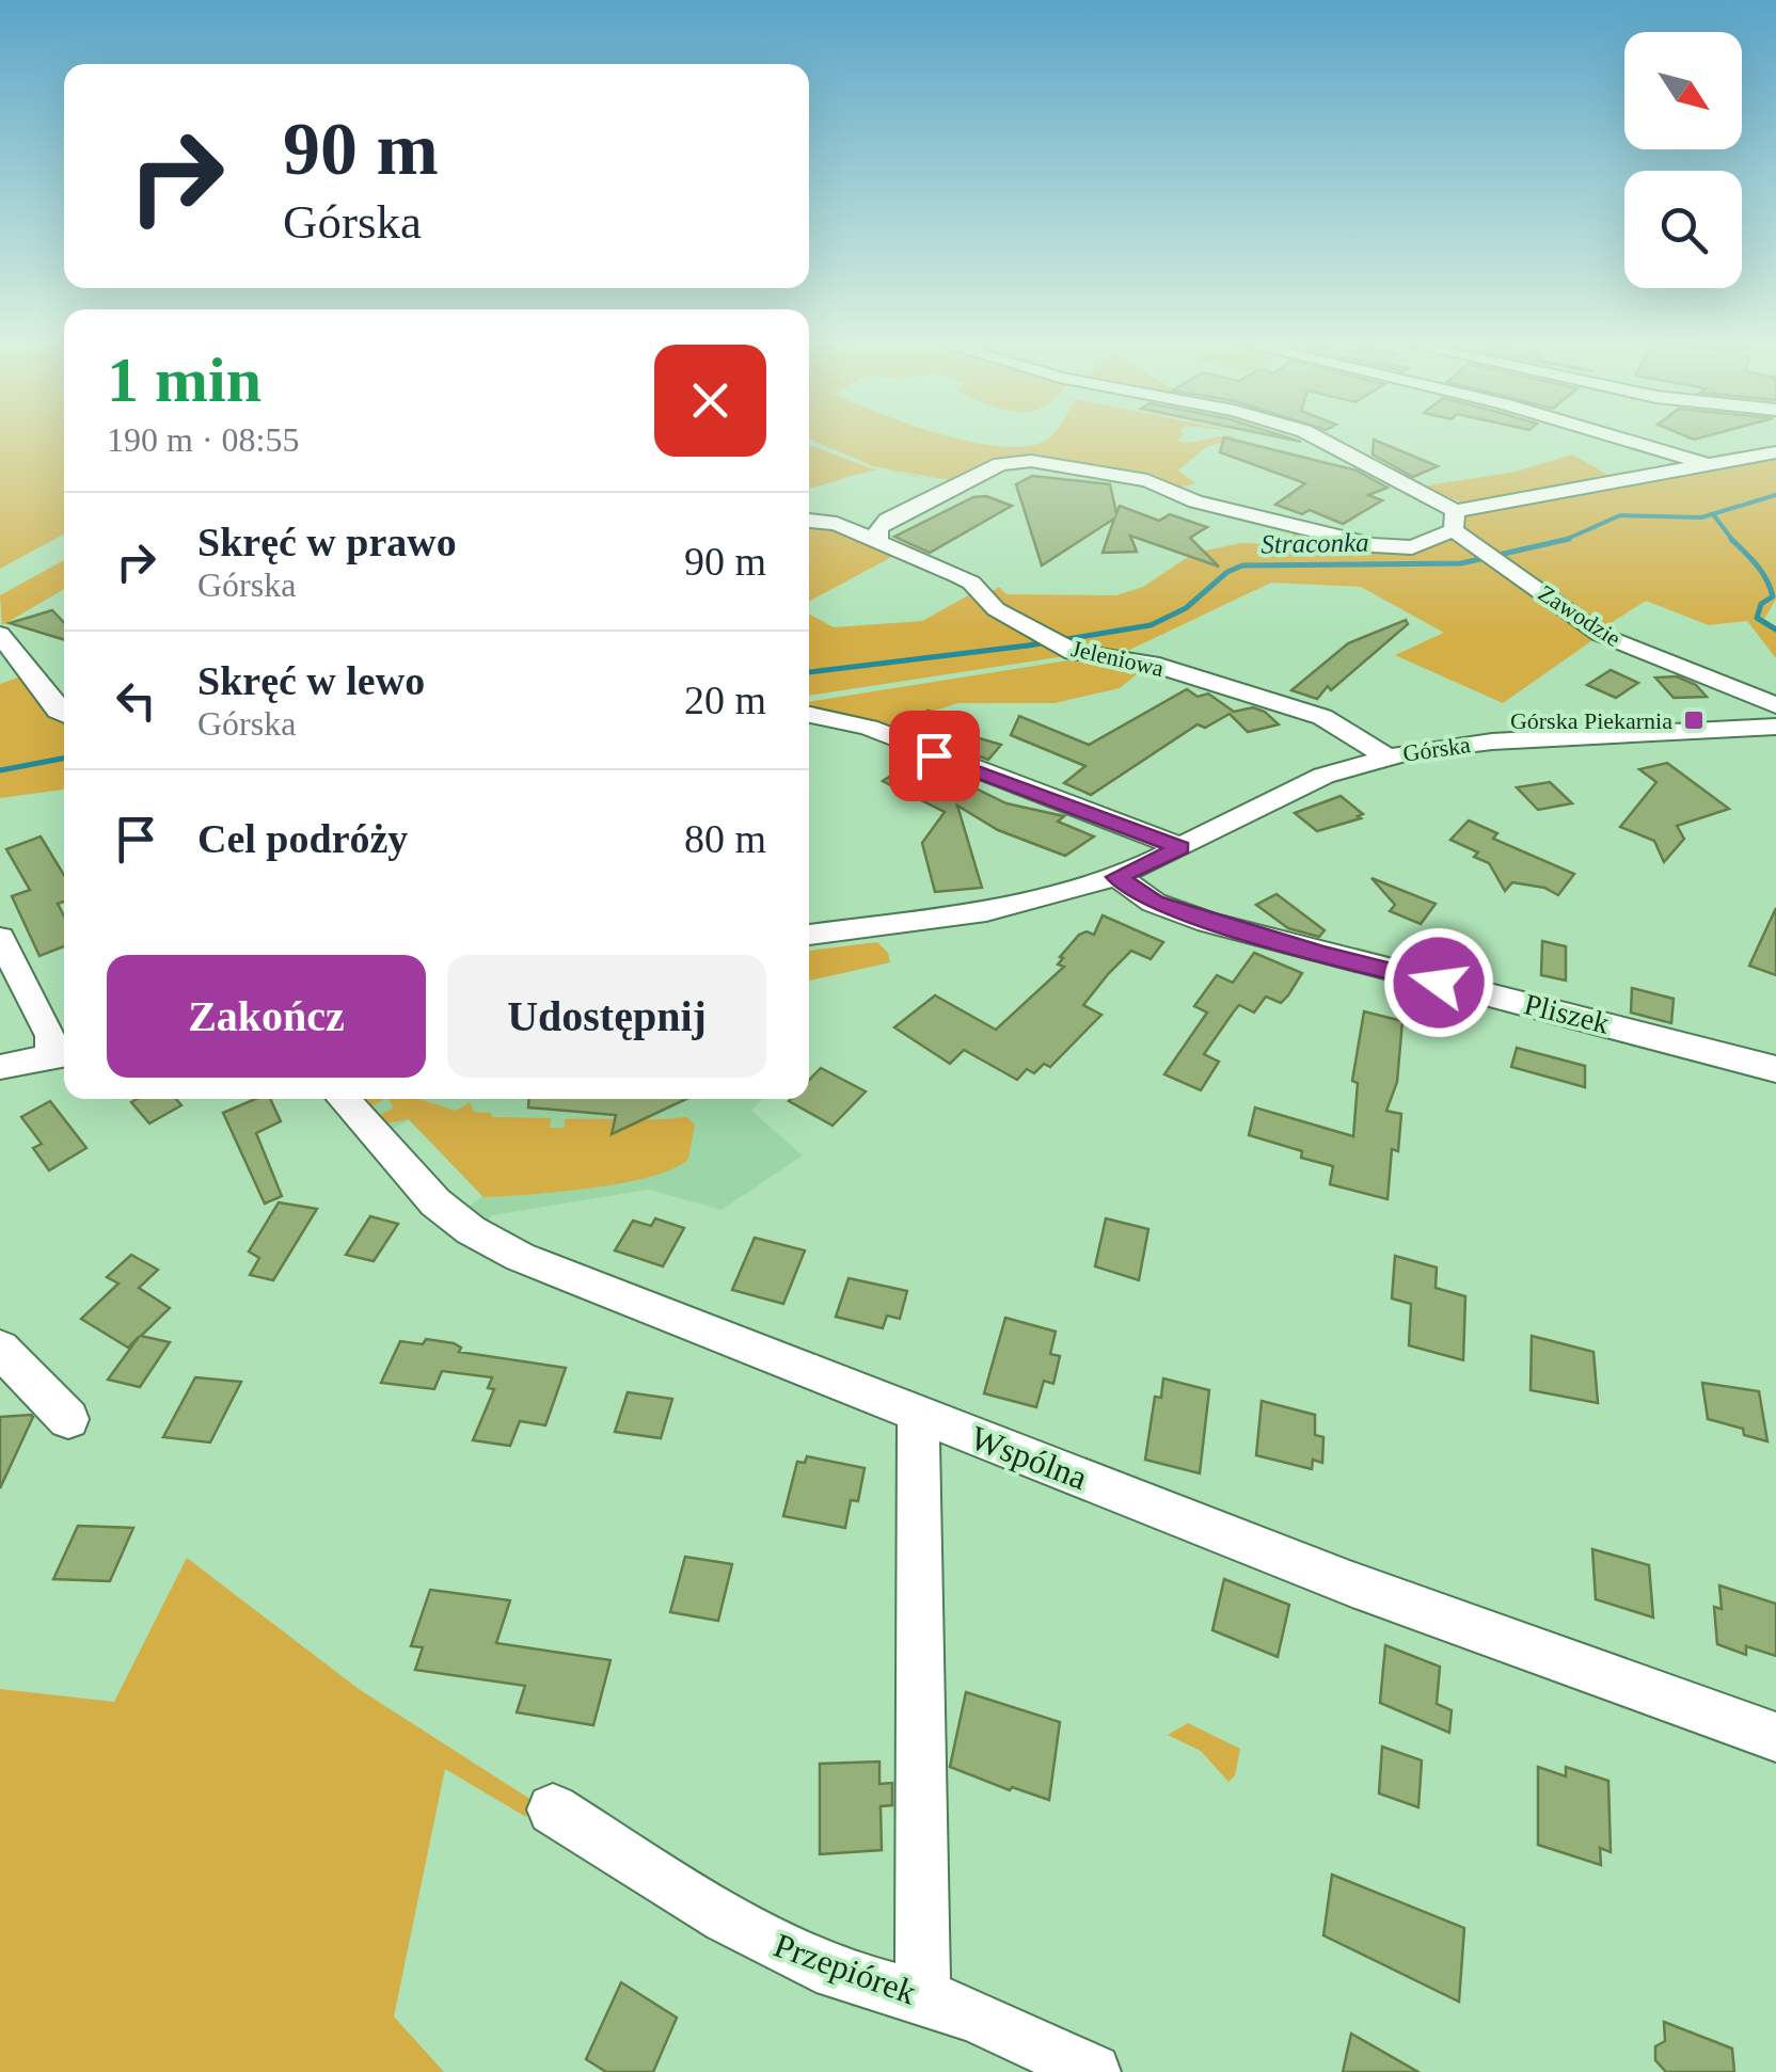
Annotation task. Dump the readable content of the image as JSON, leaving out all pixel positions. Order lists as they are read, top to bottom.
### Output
{
  "streets": {
    "street": [
      "Zawodzie",
      "Jeleniowa",
      "Górska",
      "Pliszek",
      "Wspólna",
      "Przepiórek"
    ]
  },
  "crossings": [
    ["Jeleniowa", "Górska"],
    ["Górska", "Pliszek"]
  ],
  "water": ["Straconka"],
  "places": {
    "transit": ["Górska Piekarnia"]
  },
  "north": "bottom right",
  "page": {
    "turn": ["90 m", "Górska"],
    "heading": ["1 min", "190 m · 08:55"],
    "list": [
      {
        "name": "Skręć w prawo",
        "note": "Górska",
        "value": "90 m"
      },
      {
        "name": "Skręć w lewo",
        "note": "Górska",
        "value": "20 m"
      },
      {
        "name": "Cel podróży",
        "value": "80 m"
      }
    ],
    "buttons": ["Zakończ", "Udostępnij"]
  }
}
